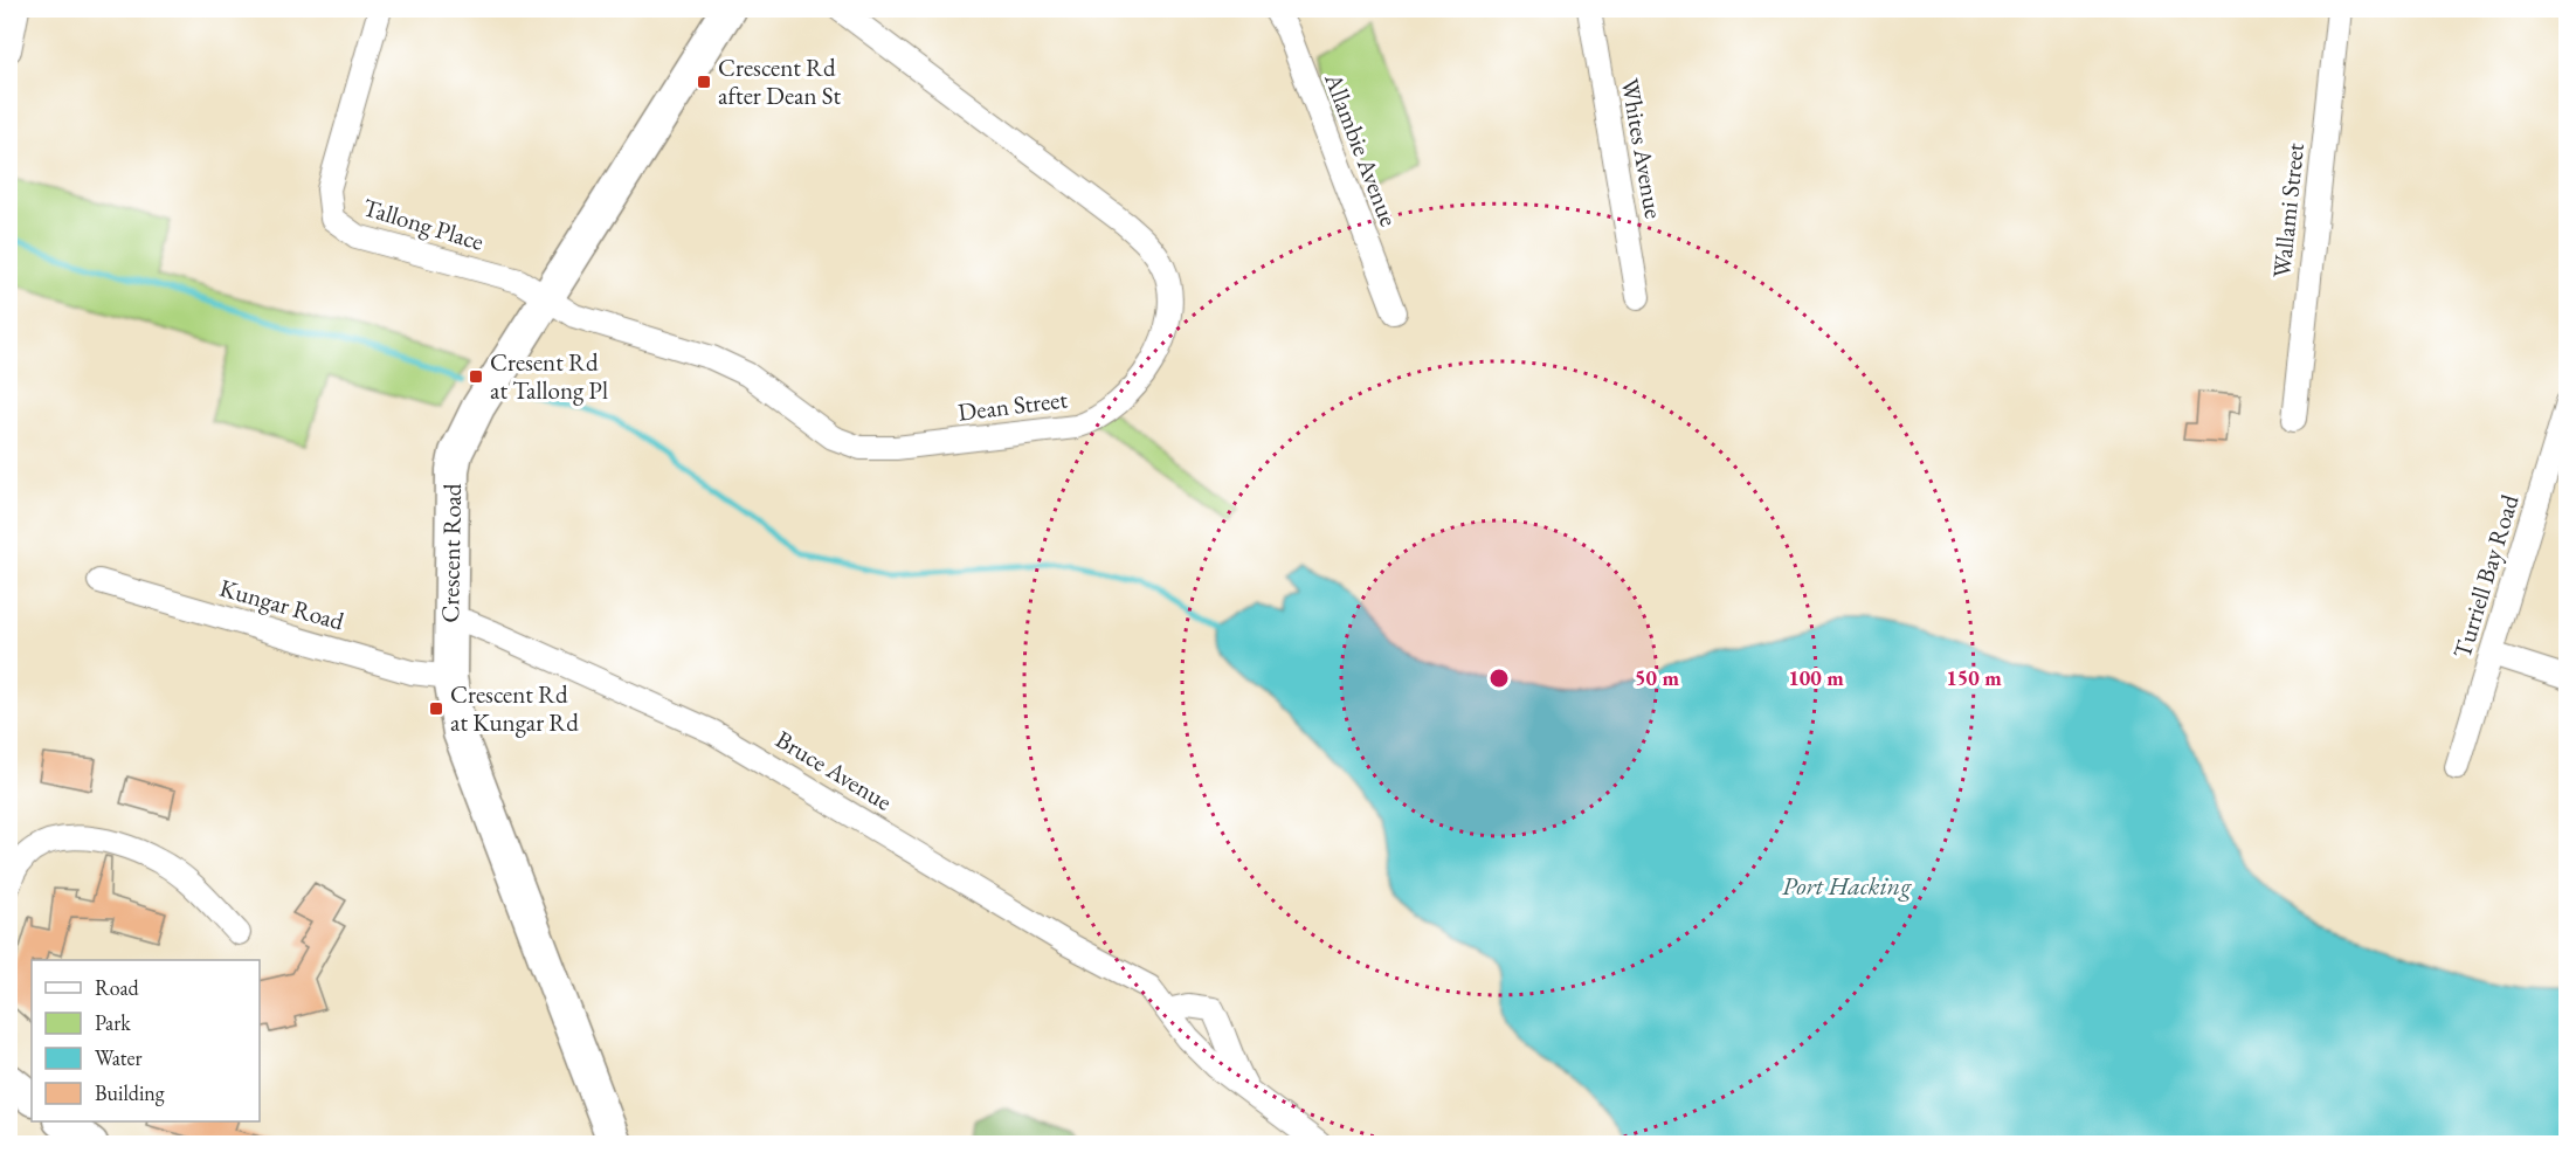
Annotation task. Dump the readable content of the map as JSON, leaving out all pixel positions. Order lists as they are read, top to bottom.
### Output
{
  "streets": {
    "street": [
      "Whites Avenue",
      "Allambie Avenue",
      "Wallami Street",
      "Tallong Place",
      "Dean Street",
      "Crescent Road",
      "Turriell Bay Road",
      "Kungar Road",
      "Bruce Avenue"
    ]
  },
  "crossings": [
    ["Tallong Place", "Dean Street"],
    ["Tallong Place", "Crescent Road"],
    ["Dean Street", "Crescent Road"],
    ["Crescent Road", "Kungar Road"],
    ["Crescent Road", "Bruce Avenue"]
  ],
  "water": ["Port Hacking"],
  "places": {
    "transit": ["Crescent Rd after Dean St", "Cresent Rd at Tallong Pl", "Crescent Rd at Kungar Rd"]
  },
  "legend": [
    "Road",
    "Park",
    "Water",
    "Building"
  ],
  "rings": ["50 m", "100 m", "150 m"]
}
